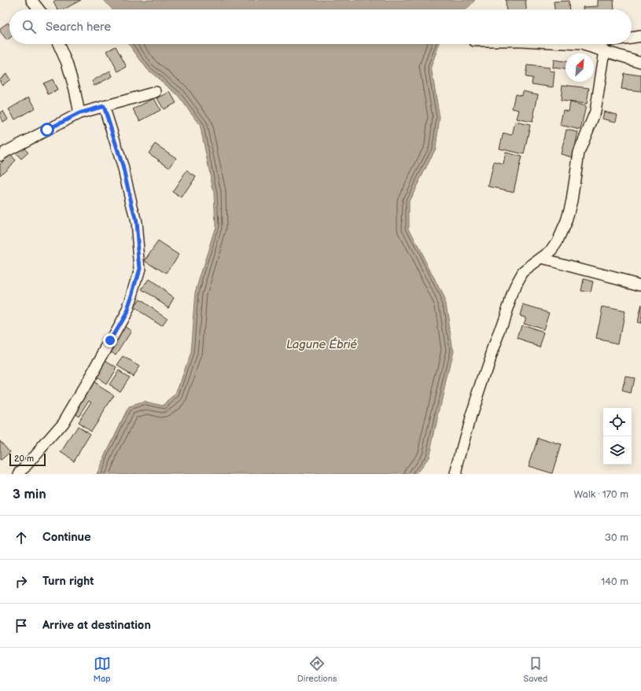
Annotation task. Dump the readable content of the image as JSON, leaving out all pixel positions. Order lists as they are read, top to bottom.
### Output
{
  "water": ["Lagune Ébrié"],
  "scale_bar": "20 m",
  "north": "top right",
  "page": {
    "search": "Search here",
    "scale": "20 m",
    "heading": ["3 min", "Walk · 170 m"],
    "list": [
      ["Continue", "30 m"],
      ["Turn right", "140 m"],
      "Arrive at destination"
    ],
    "nav": ["Map", "Directions", "Saved"]
  }
}
